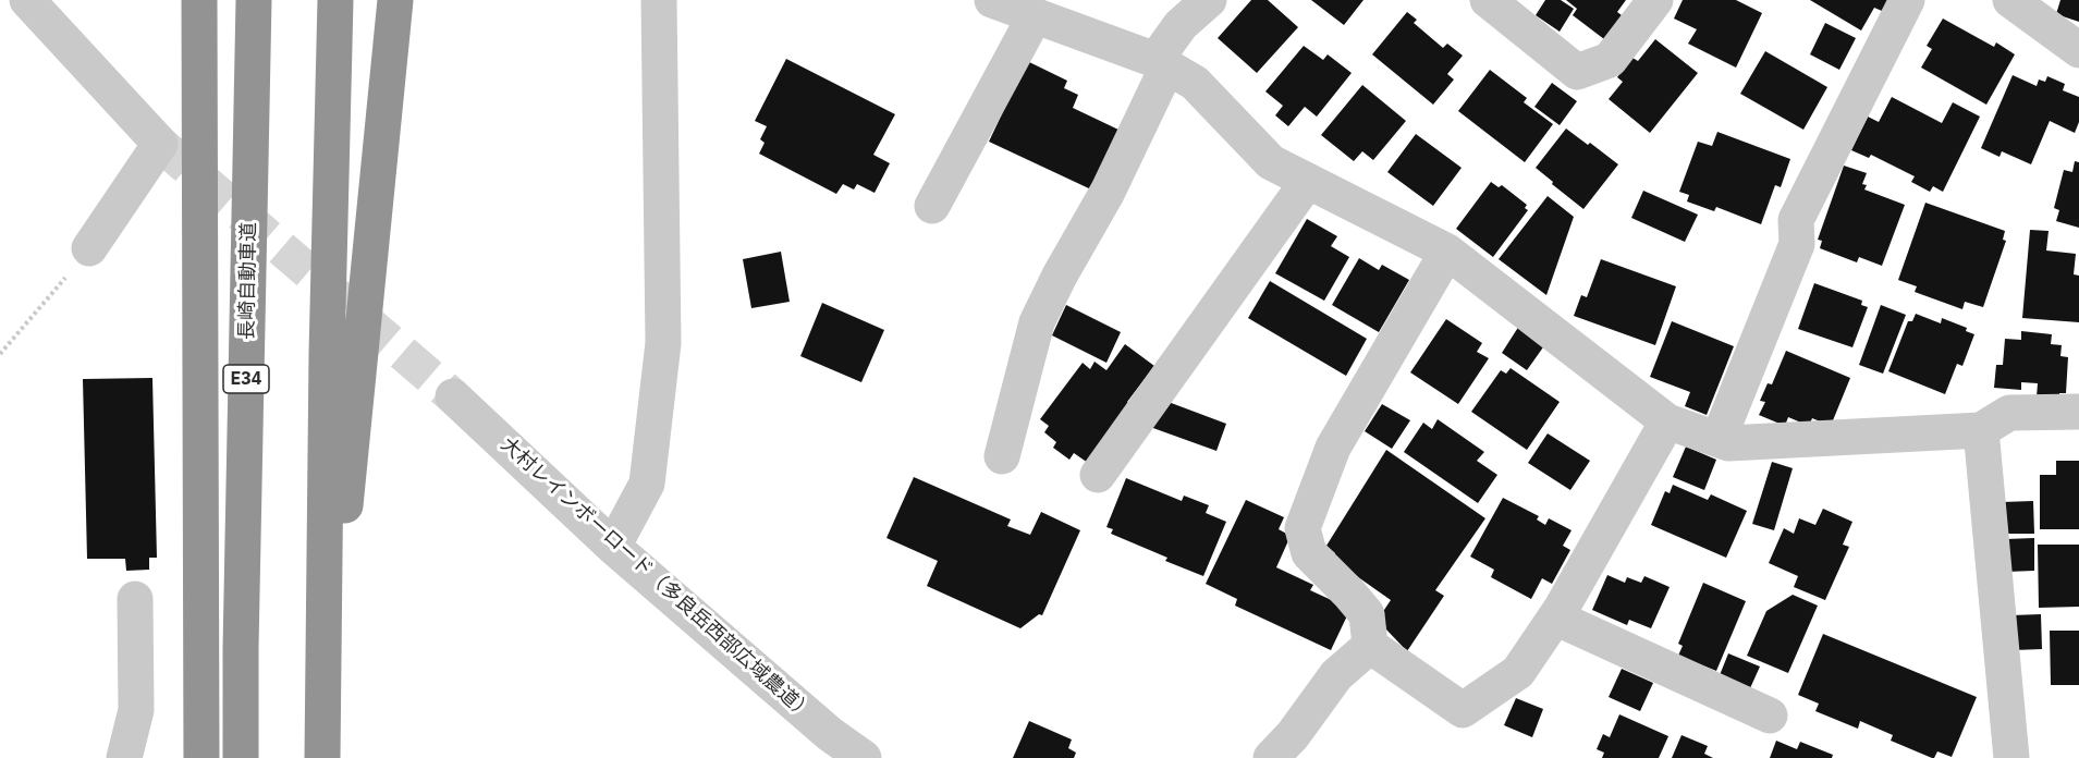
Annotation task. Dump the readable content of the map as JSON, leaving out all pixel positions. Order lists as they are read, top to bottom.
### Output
{
  "streets": {
    "highway": ["長崎自動車道", "E34"],
    "street": ["大村レインボーロード（多良岳西部広域農道）"]
  }
}
